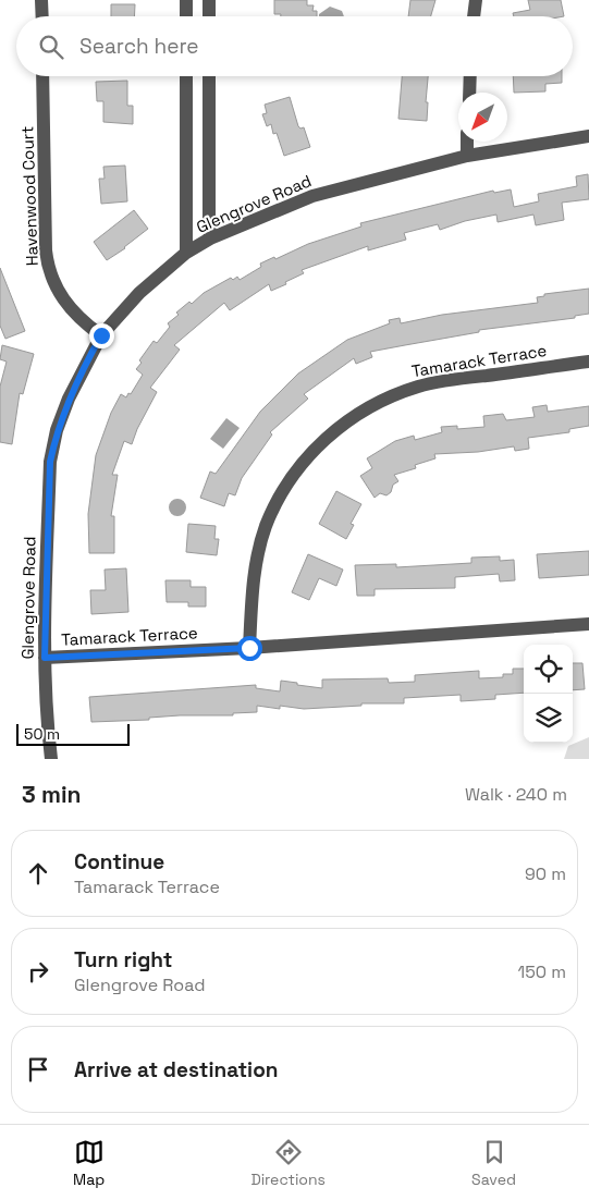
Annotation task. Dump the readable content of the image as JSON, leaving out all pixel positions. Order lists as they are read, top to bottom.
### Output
{
  "streets": {
    "street": ["Havenwood Court", "Glengrove Road", "Tamarack Terrace"]
  },
  "crossings": [
    ["Havenwood Court", "Glengrove Road"],
    ["Glengrove Road", "Tamarack Terrace"]
  ],
  "scale_bar": "50 m",
  "north": "bottom left",
  "page": {
    "search": "Search here",
    "scale": "50 m",
    "heading": ["3 min", "Walk · 240 m"],
    "list": [
      ["Continue", "Tamarack Terrace", "90 m"],
      ["Turn right", "Glengrove Road", "150 m"],
      "Arrive at destination"
    ],
    "nav": ["Map", "Directions", "Saved"]
  }
}
